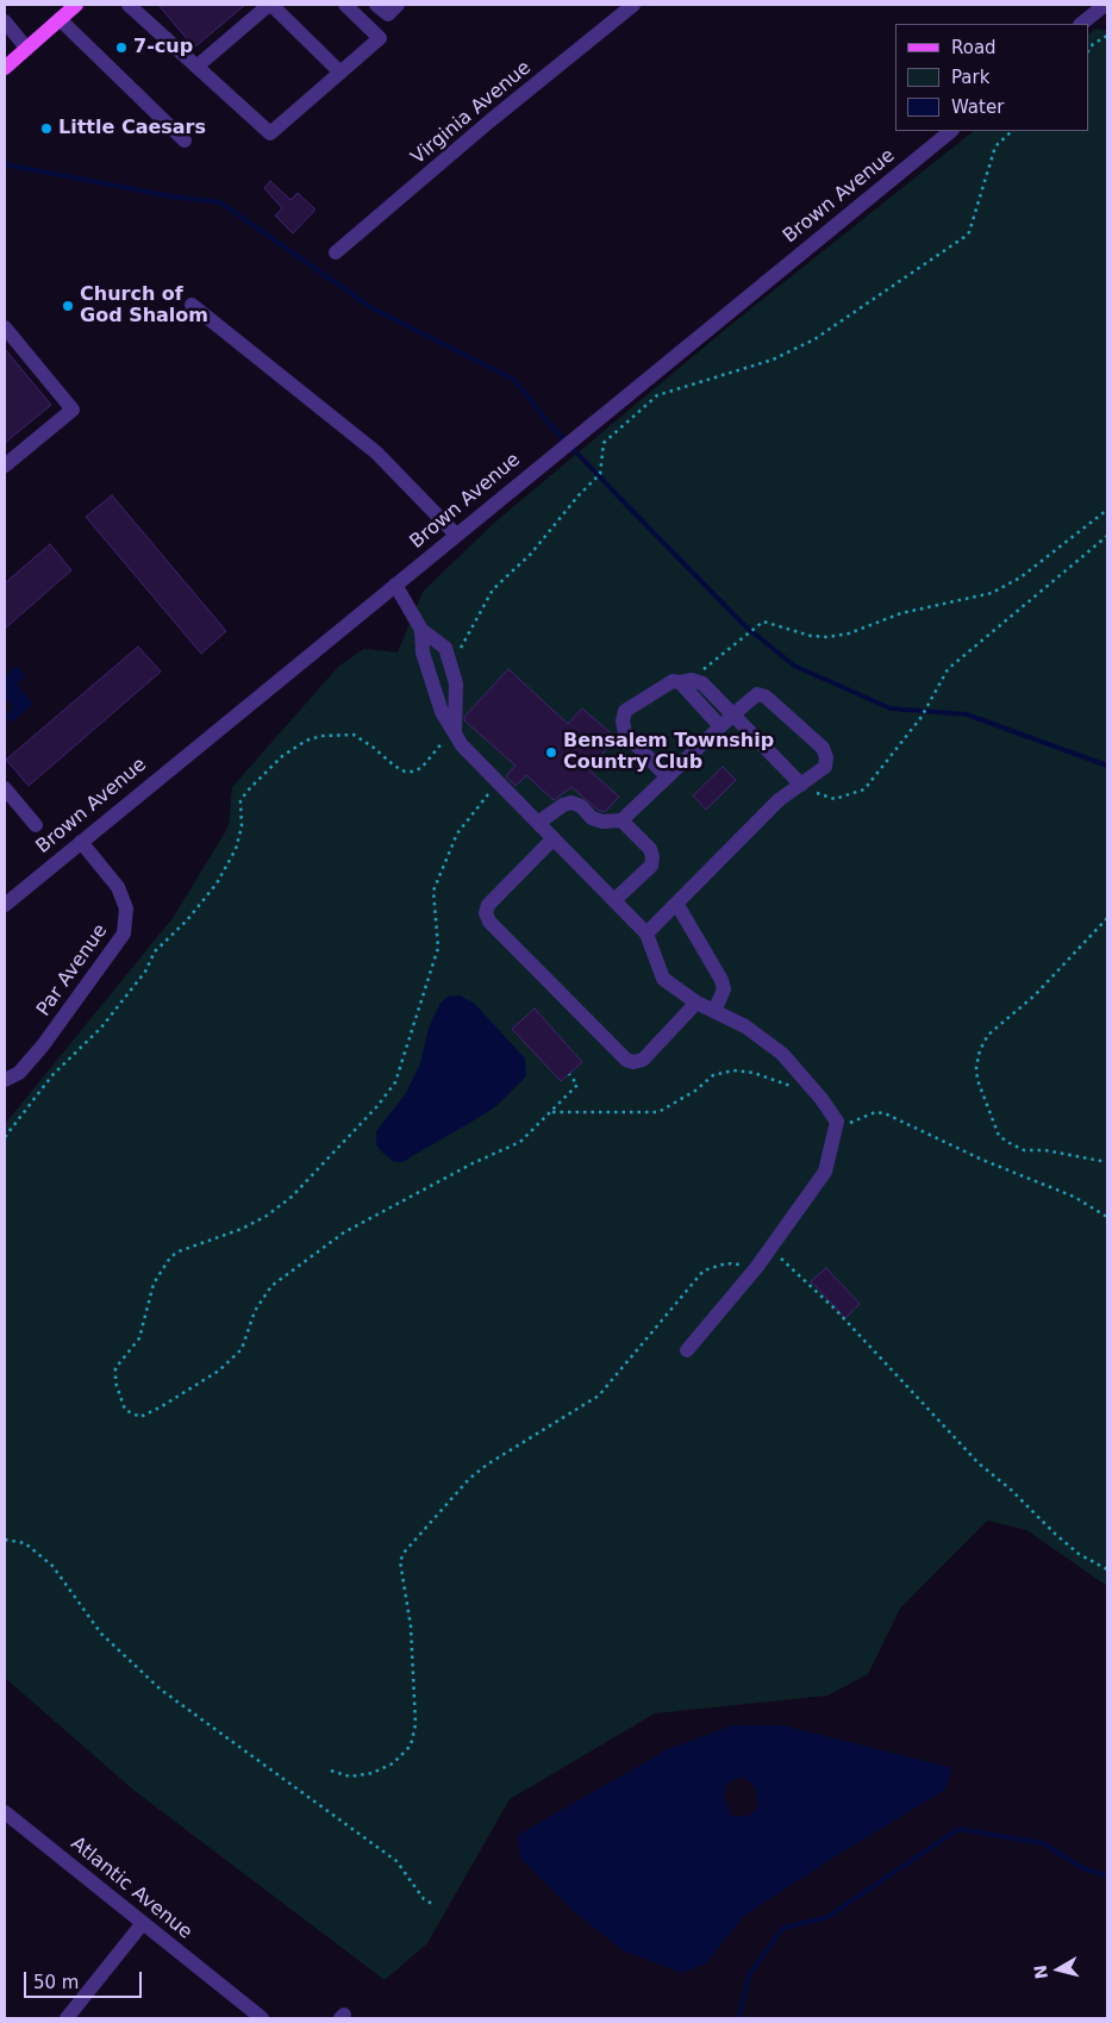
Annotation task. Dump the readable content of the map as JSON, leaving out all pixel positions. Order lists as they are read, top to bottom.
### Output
{
  "streets": {
    "street": [
      "Virginia Avenue",
      "Brown Avenue",
      "Par Avenue",
      "Atlantic Avenue"
    ]
  },
  "crossings": [
    ["Brown Avenue", "Par Avenue"]
  ],
  "places": [
    "7-cup",
    "Little Caesars",
    "Church of God Shalom",
    "Bensalem Township Country Club"
  ],
  "legend": ["Road", "Park", "Water"],
  "scale_bar": "50 m",
  "north": "left"
}
